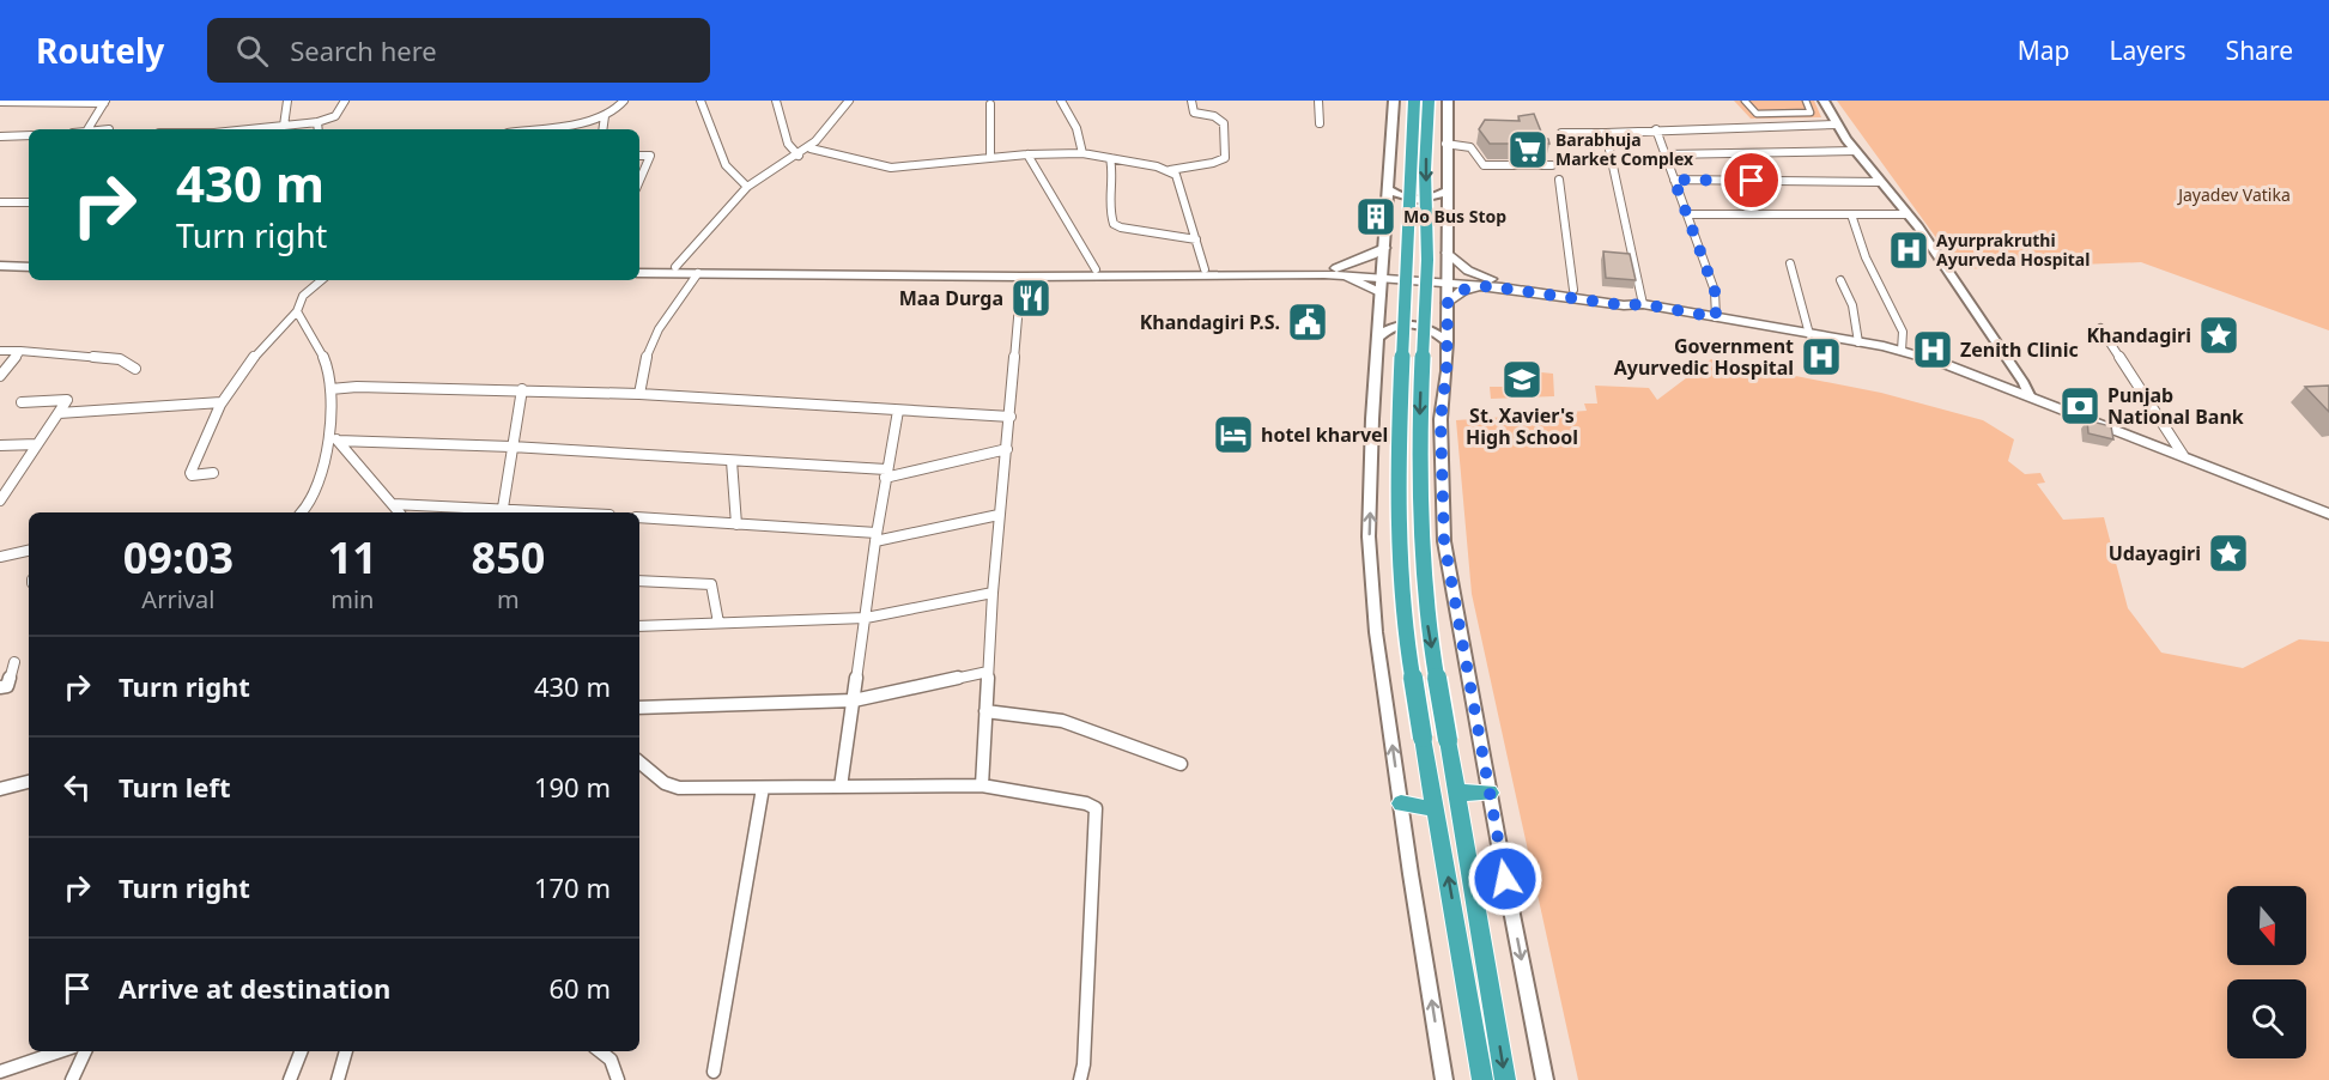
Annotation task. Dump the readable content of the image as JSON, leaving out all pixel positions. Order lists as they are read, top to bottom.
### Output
{
  "parks": ["Jayadev Vatika"],
  "places": {
    "supermarket": ["Barabhuja Market Complex"],
    "building": ["Mo Bus Stop"],
    "hospital": ["Ayurprakruthi Ayurveda Hospital", "Zenith Clinic", "Government Ayurvedic Hospital"],
    "restaurant": ["Maa Durga"],
    "public building": ["Khandagiri P.S."],
    "place": ["Khandagiri", "Udayagiri"],
    "school or university": ["St. Xavier's High School"],
    "bank": ["Punjab National Bank"],
    "hotel": ["hotel kharvel"]
  },
  "north": "bottom",
  "page": {
    "header": "Routely",
    "search": "Search here",
    "nav": ["Map", "Layers", "Share"],
    "turn": ["430 m", "Turn right"],
    "eta": [
      "09:03",
      "Arrival",
      "11",
      "min",
      "850",
      "m"
    ],
    "list": [
      {
        "name": "Turn right",
        "value": "430 m"
      },
      {
        "name": "Turn left",
        "value": "190 m"
      },
      {
        "name": "Turn right",
        "value": "170 m"
      },
      {
        "name": "Arrive at destination",
        "value": "60 m"
      }
    ]
  }
}
